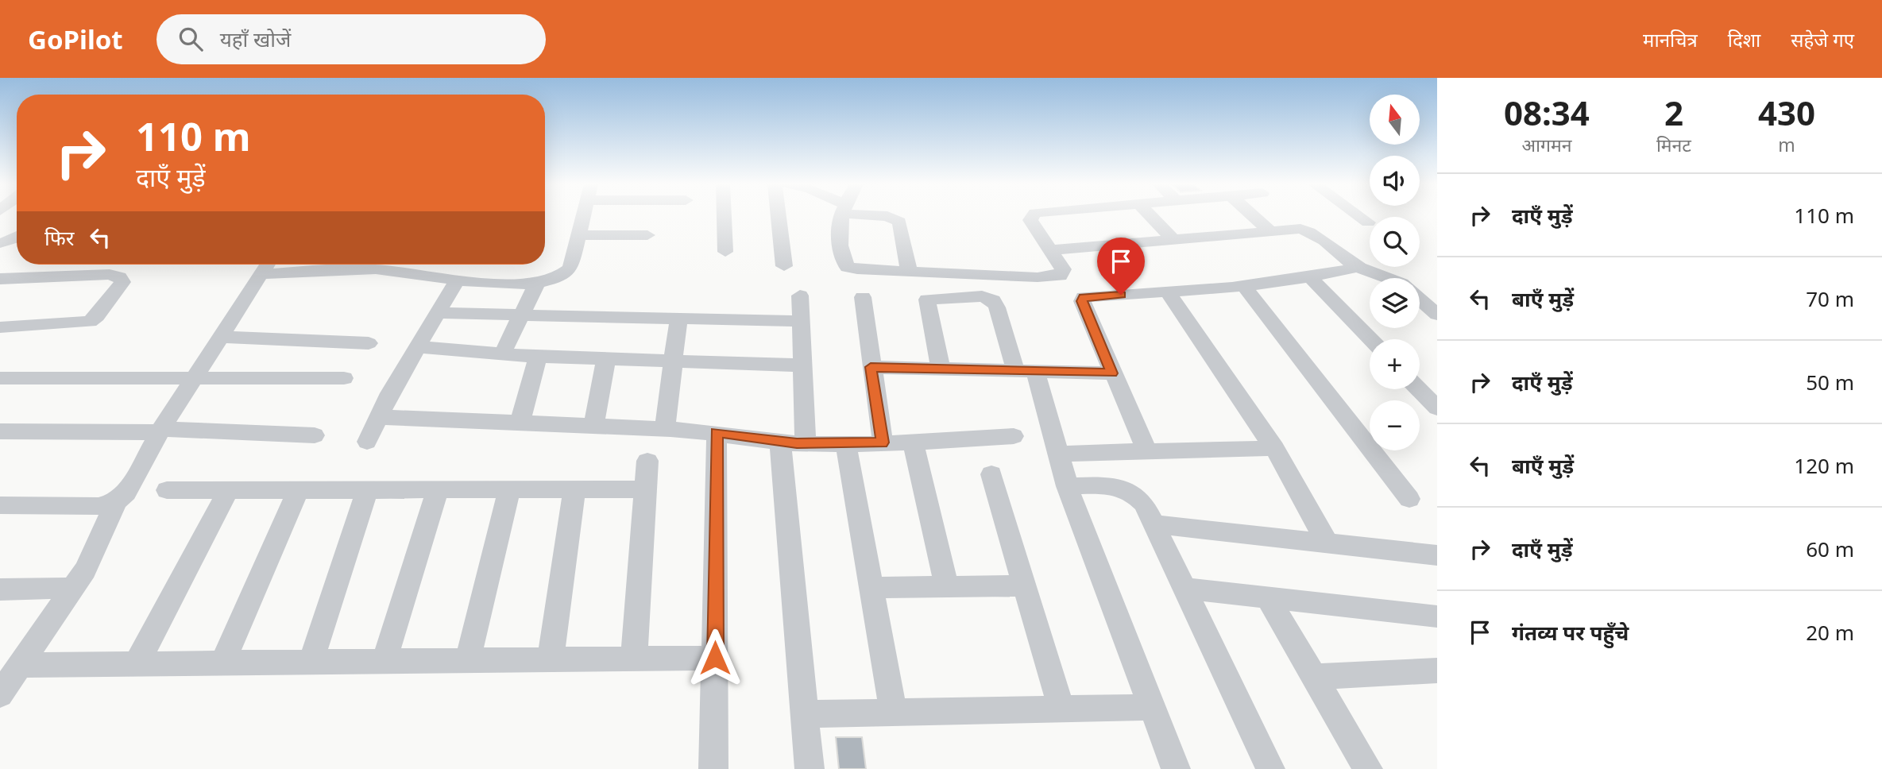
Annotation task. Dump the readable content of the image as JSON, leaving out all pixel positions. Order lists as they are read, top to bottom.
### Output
{
  "north": "top",
  "page": {
    "header": "GoPilot",
    "search": "यहाँ खोजें",
    "nav": ["मानचित्र", "दिशा", "सहेजे गए"],
    "eta": [
      "08:34",
      "आगमन",
      "2",
      "मिनट",
      "430",
      "m"
    ],
    "map_buttons": ["+", "−"],
    "turn": ["110 m", "दाएँ मुड़ें"],
    "list": [
      {
        "name": "दाएँ मुड़ें",
        "value": "110 m"
      },
      {
        "name": "बाएँ मुड़ें",
        "value": "70 m"
      },
      {
        "name": "दाएँ मुड़ें",
        "value": "50 m"
      },
      {
        "name": "बाएँ मुड़ें",
        "value": "120 m"
      },
      {
        "name": "दाएँ मुड़ें",
        "value": "60 m"
      },
      {
        "name": "गंतव्य पर पहुँचे",
        "value": "20 m"
      }
    ],
    "then": "फिर"
  }
}
